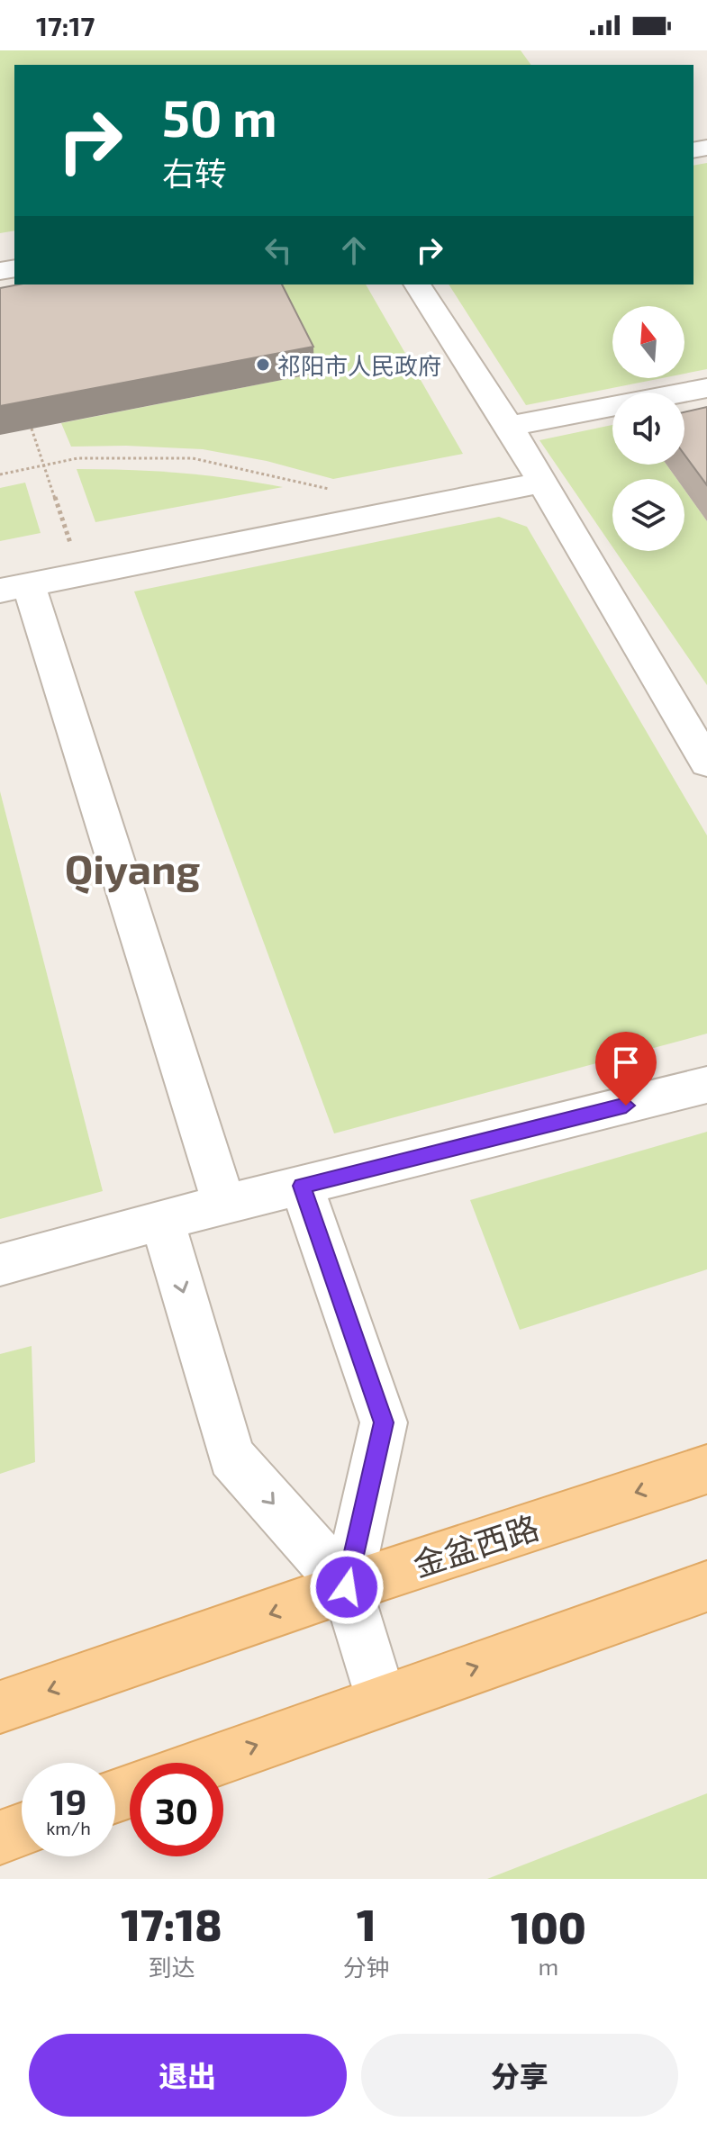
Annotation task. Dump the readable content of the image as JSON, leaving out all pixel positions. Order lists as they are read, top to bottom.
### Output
{
  "streets": {
    "main road": ["金盆西路"]
  },
  "districts": ["Qiyang"],
  "places": ["祁阳市人民政府"],
  "north": "top",
  "page": {
    "status": "17:17",
    "turn": ["50 m", "右转"],
    "speed": "19 km/h",
    "limit": "30",
    "eta": [
      "17:18",
      "到达",
      "1",
      "分钟",
      "100",
      "m"
    ],
    "buttons": ["退出", "分享"]
  }
}
